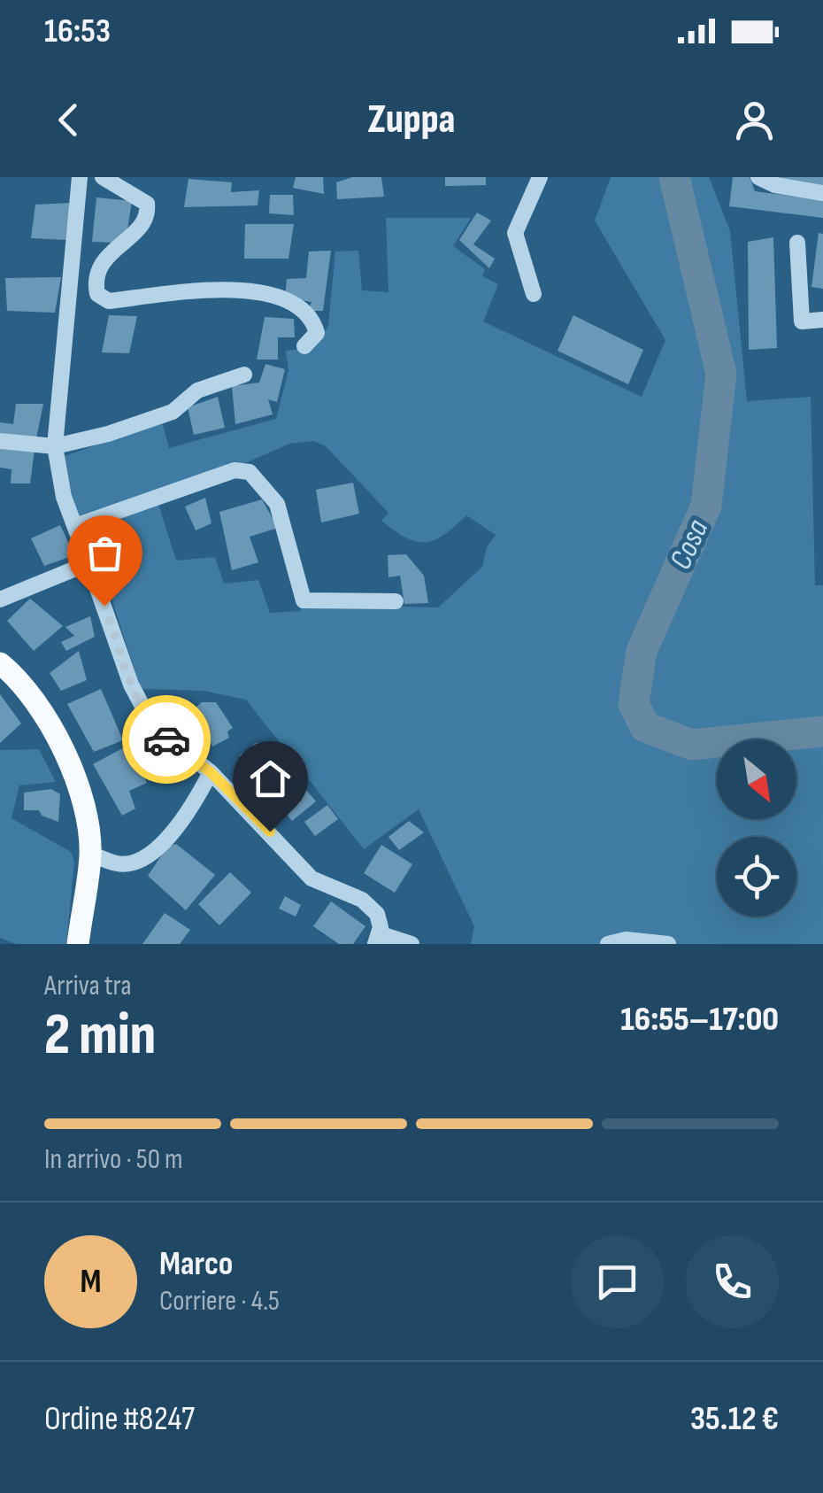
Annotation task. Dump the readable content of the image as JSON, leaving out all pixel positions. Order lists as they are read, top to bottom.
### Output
{
  "water": ["Cosa"],
  "north": "bottom right",
  "page": {
    "status": "16:53",
    "header": "Zuppa",
    "heading": ["2 min", "Arriva tra", "16:55–17:00"],
    "panel": [
      "Marco",
      "Corriere · 4.5",
      "Ordine #8247",
      "35.12 €"
    ],
    "bar": "In arrivo · 50 m",
    "round": "M"
  }
}
